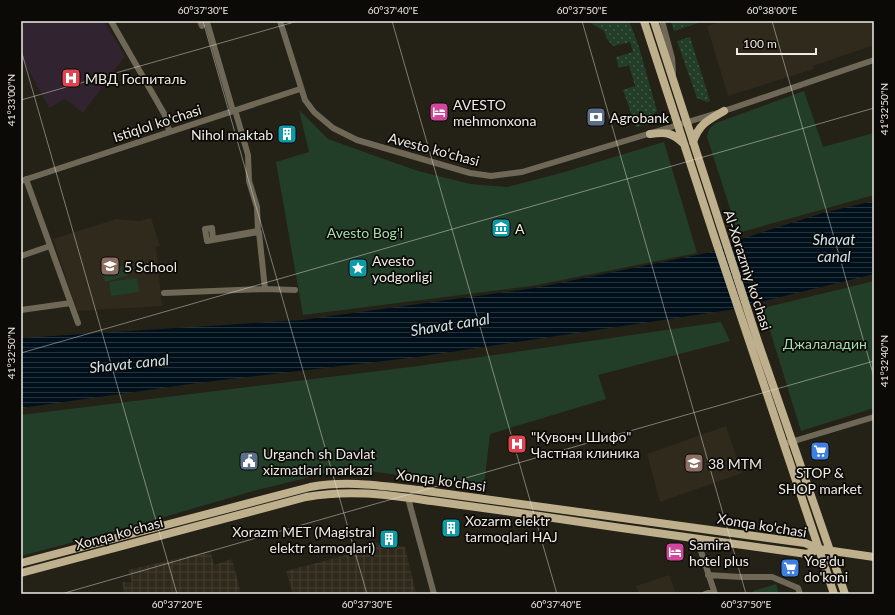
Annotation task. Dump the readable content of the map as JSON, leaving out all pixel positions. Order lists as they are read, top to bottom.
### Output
{
  "streets": {
    "main road": ["Al-Xorazmiy ko’chasi", "Xonqa ko'chasi"],
    "street": ["Istiqlol ko'chasi", "Avesto ko'chasi"]
  },
  "crossings": [
    ["Istiqlol ko'chasi", "Avesto ko'chasi"],
    ["Avesto ko'chasi", "Al-Xorazmiy ko’chasi"],
    ["Al-Xorazmiy ko’chasi", "Xonqa ko'chasi"]
  ],
  "water": ["Shavat canal"],
  "parks": ["Avesto Bog'i", "Джалаладин"],
  "places": {
    "hospital": ["МВД Госпиталь", "\"Кувонч Шифо\" Частная клиника"],
    "hotel": ["AVESTO mehmonxona", "Samira hotel plus"],
    "bank": ["Agrobank"],
    "building": ["Nihol maktab", "Xozarm elektr tarmoqlari HAJ", "Xorazm MET (Magistral elektr tarmoqlari)"],
    "museum": ["A"],
    "school or university": ["5 School", "38 MTM"],
    "place": ["Avesto yodgorligi"],
    "supermarket": ["STOP & SHOP market", "Yog'du do'koni"],
    "public building": ["Urganch sh Davlat xizmatlari markazi"]
  },
  "scale_bar": "100 m",
  "coordinates": [
    "60°37'30\"E",
    "60°37'40\"E",
    "60°37'50\"E",
    "60°38'00\"E",
    "41°33'00\"N",
    "41°32'50\"N",
    "41°32'40\"N",
    "60°37'20\"E"
  ]
}
